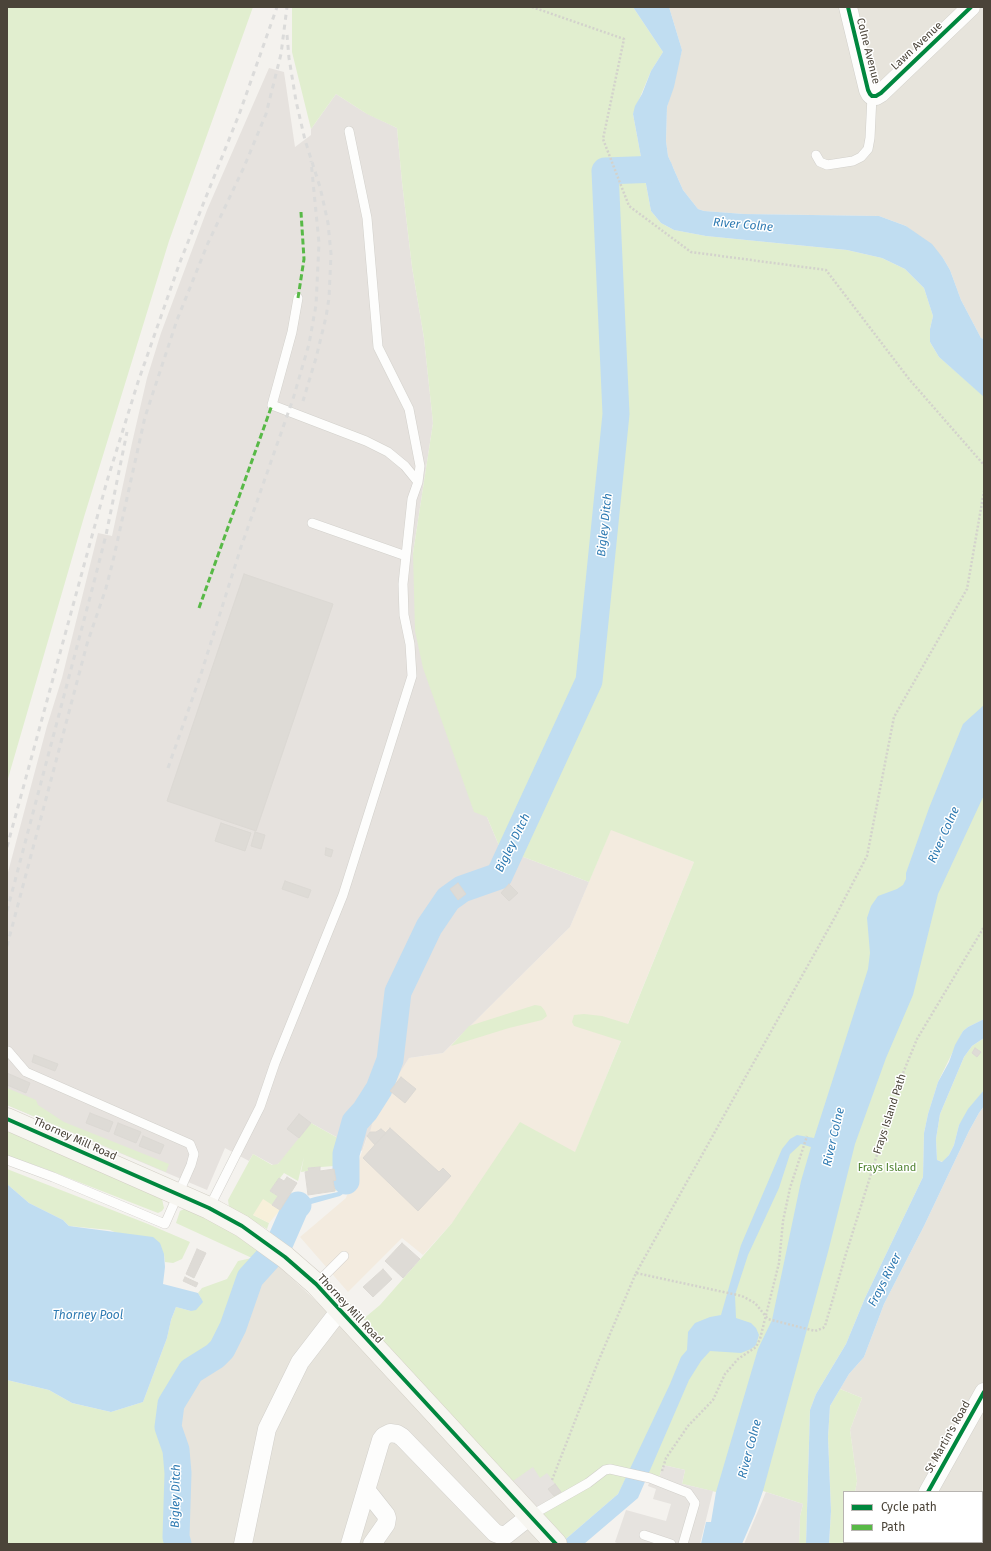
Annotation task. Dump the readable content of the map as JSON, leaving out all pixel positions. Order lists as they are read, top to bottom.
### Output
{
  "streets": {
    "street": [
      "Lawn Avenue",
      "Colne Avenue",
      "Thorney Mill Road",
      "St Martin's Road"
    ],
    "path": ["Frays Island Path"]
  },
  "crossings": [
    ["Lawn Avenue", "Colne Avenue"]
  ],
  "water": [
    "River Colne",
    "Bigley Ditch",
    "Frays River",
    "Thorney Pool"
  ],
  "parks": ["Frays Island"],
  "legend": ["Cycle path", "Path"]
}
